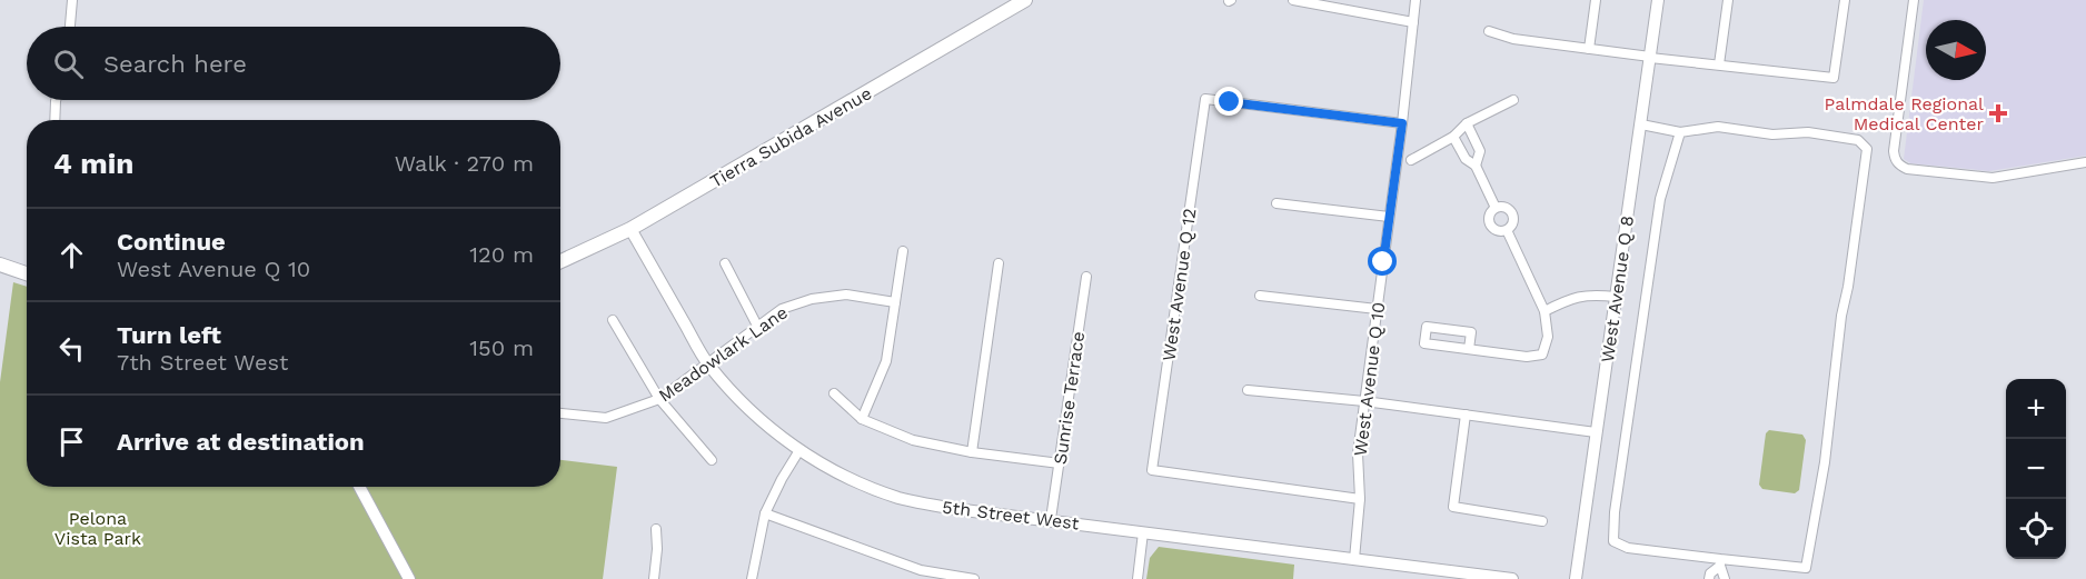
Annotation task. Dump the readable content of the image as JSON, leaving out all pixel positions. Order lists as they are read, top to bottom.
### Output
{
  "streets": {
    "main road": ["Tierra Subida Avenue"],
    "street": [
      "West Avenue Q 12",
      "West Avenue Q 8",
      "Meadowlark Lane",
      "West Avenue Q 10",
      "Sunrise Terrace",
      "5th Street West"
    ]
  },
  "crossings": [
    ["Tierra Subida Avenue", "5th Street West"],
    ["West Avenue Q 12", "West Avenue Q 10"],
    ["Meadowlark Lane", "5th Street West"],
    ["West Avenue Q 10", "5th Street West"],
    ["Sunrise Terrace", "5th Street West"]
  ],
  "parks": ["Pelona Vista Park"],
  "places": {
    "health": ["Palmdale Regional Medical Center"]
  },
  "north": "right",
  "page": {
    "search": "Search here",
    "heading": ["4 min", "Walk · 270 m"],
    "list": [
      ["Continue", "West Avenue Q 10", "120 m"],
      ["Turn left", "7th Street West", "150 m"],
      "Arrive at destination"
    ],
    "map_buttons": ["+", "−"]
  }
}
